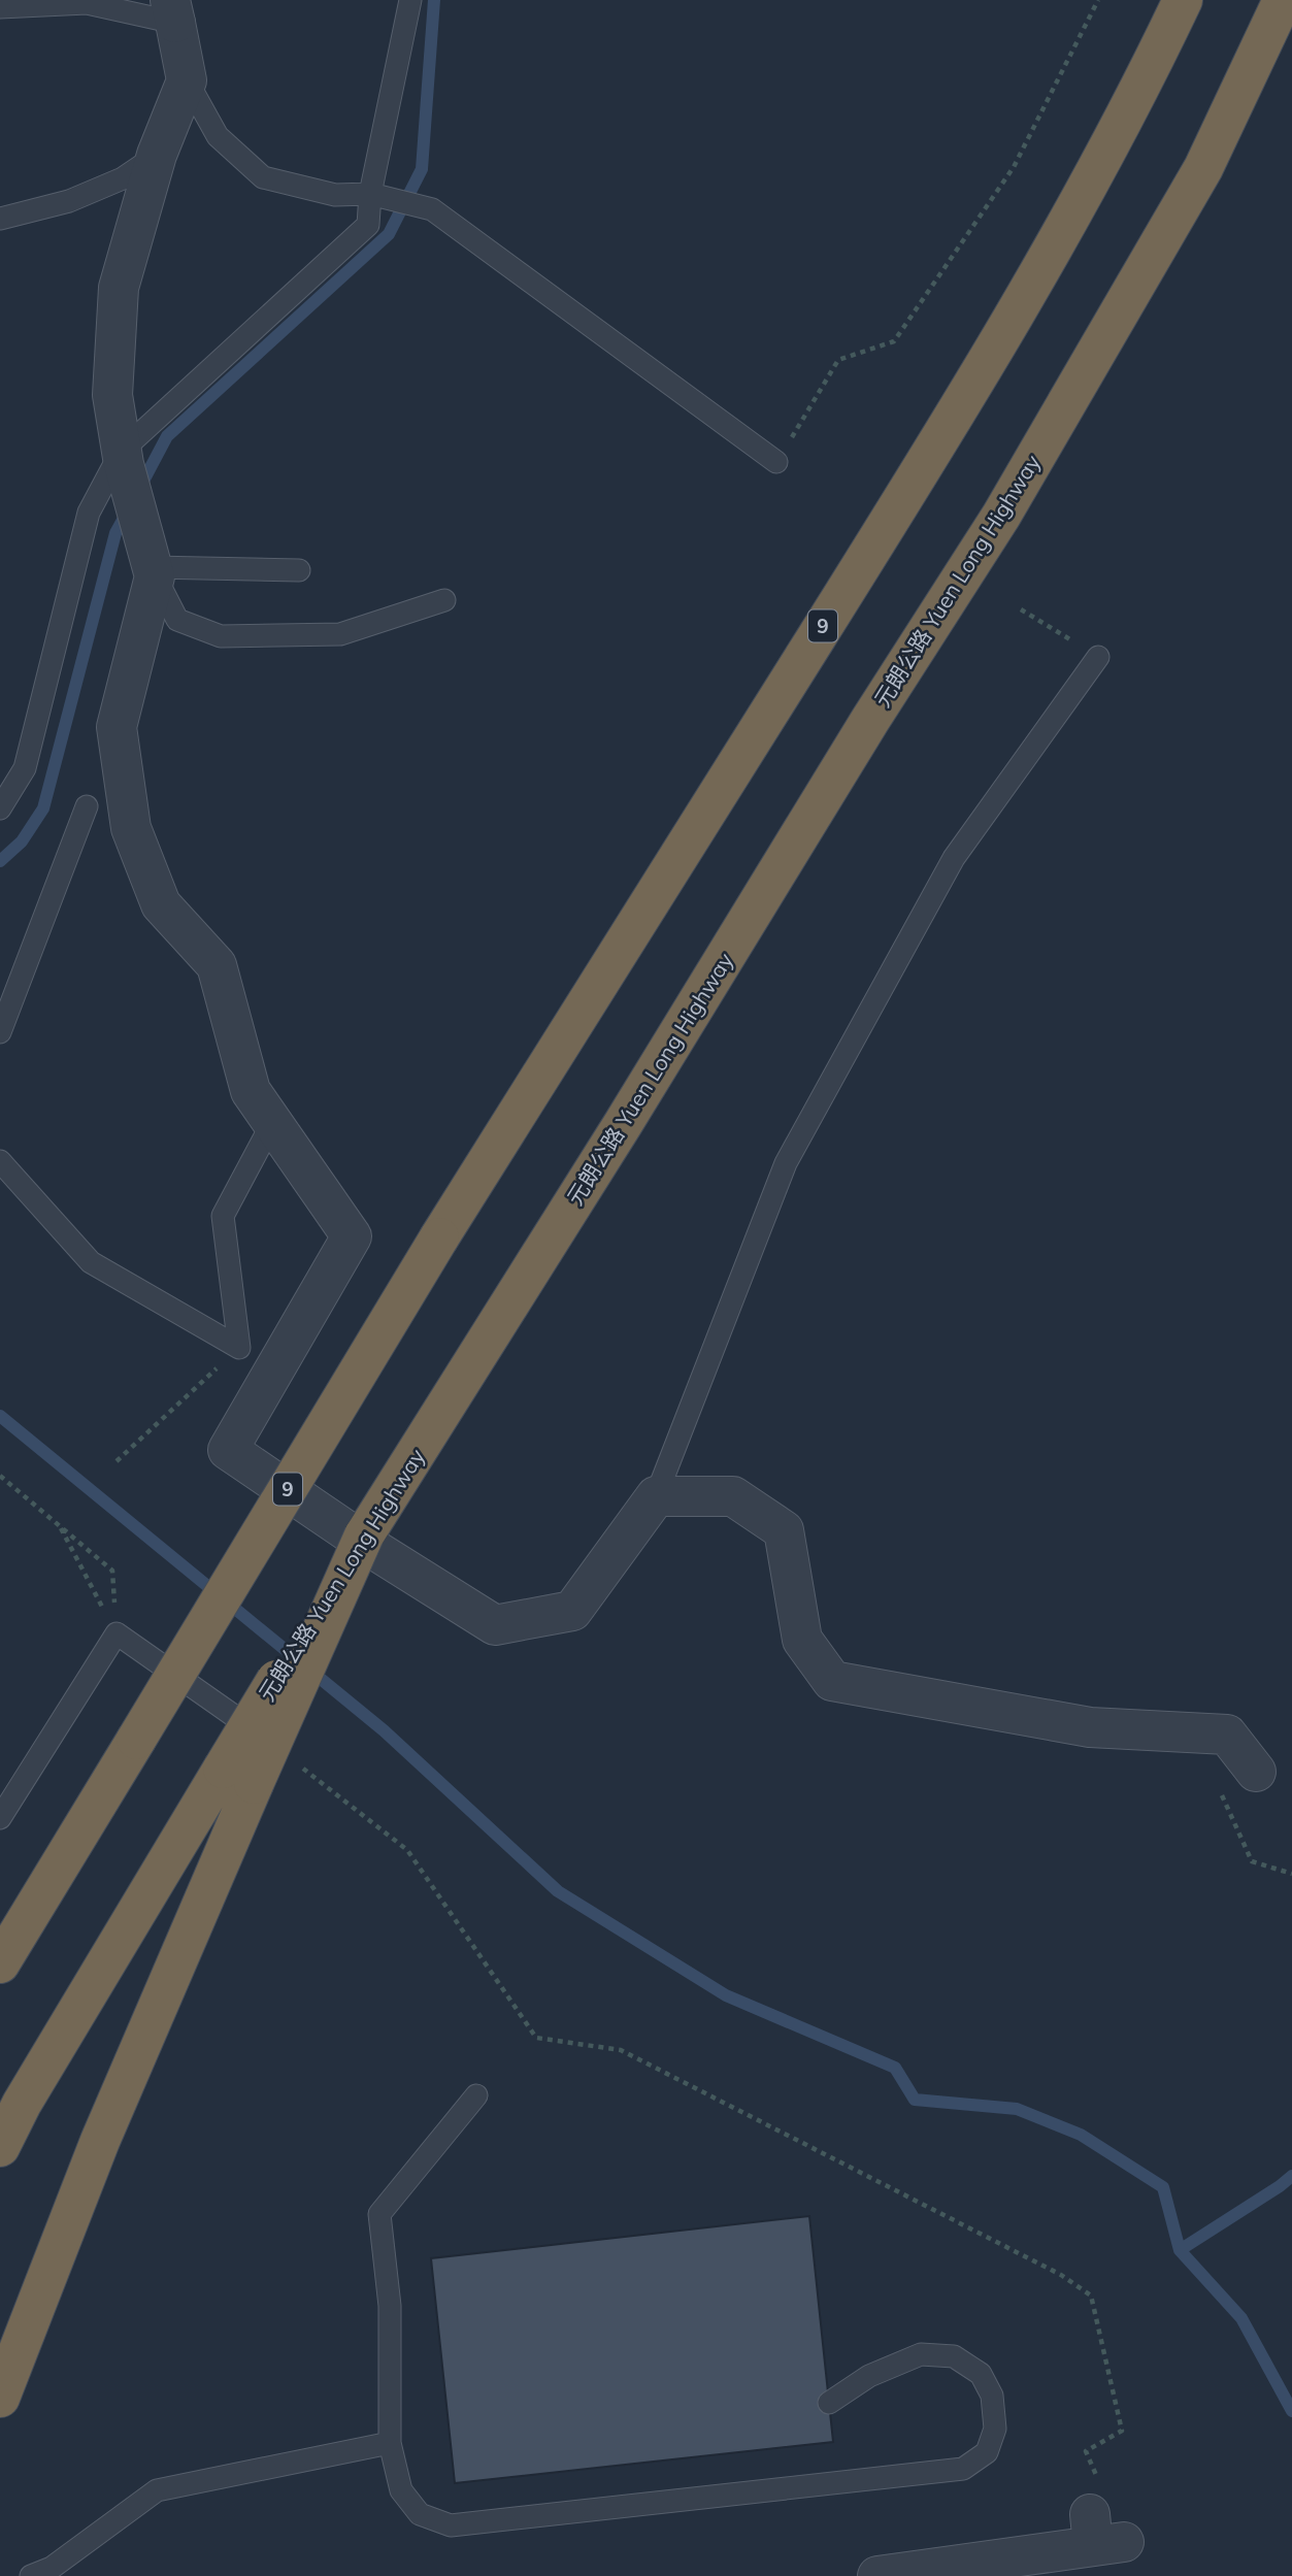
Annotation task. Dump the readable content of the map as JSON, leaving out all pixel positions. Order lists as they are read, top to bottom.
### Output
{
  "streets": {
    "highway": ["元朗公路 Yuen Long Highway", "9"]
  }
}
